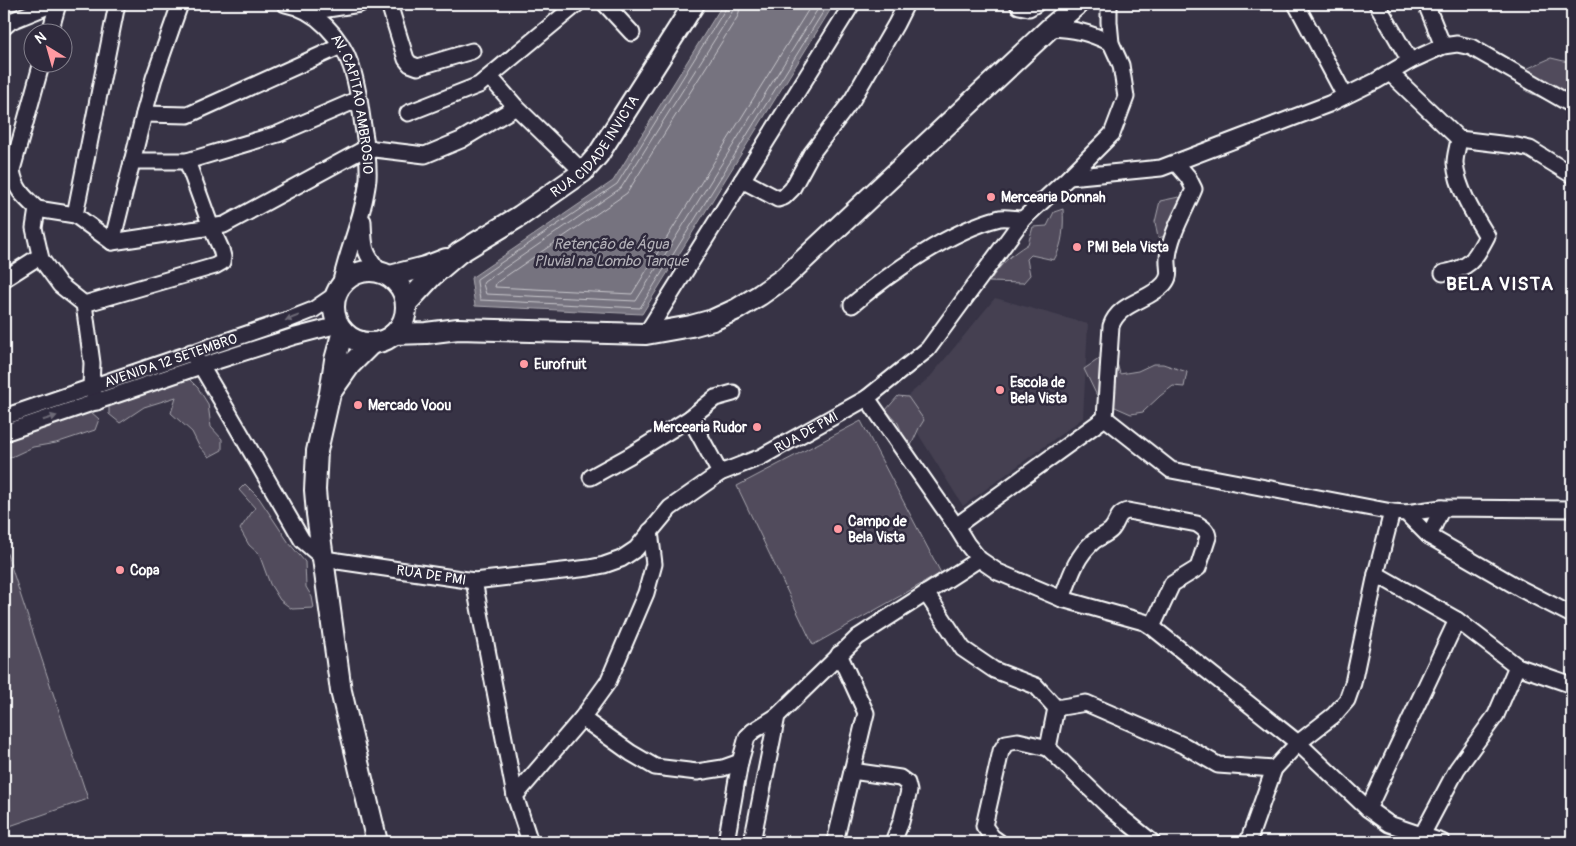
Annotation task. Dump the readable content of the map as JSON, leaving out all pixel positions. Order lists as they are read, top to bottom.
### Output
{
  "streets": {
    "main road": ["RUA CIDADE INVICTA"],
    "street": ["AV. CAPITAO AMBROSIO", "AVENIDA 12 SETEMBRO", "RUA DE PMI"]
  },
  "crossings": [
    ["AV. CAPITAO AMBROSIO", "RUA CIDADE INVICTA"],
    ["AV. CAPITAO AMBROSIO", "AVENIDA 12 SETEMBRO"],
    ["RUA CIDADE INVICTA", "AVENIDA 12 SETEMBRO"]
  ],
  "districts": ["BELA VISTA"],
  "water": ["Retenção de Água Pluvial na Lombo Tanque"],
  "places": [
    "Mercearia Donnah",
    "PMI Bela Vista",
    "Eurofruit",
    "Escola de Bela Vista",
    "Mercado Voou",
    "Mercearia Rudor",
    "Campo de Bela Vista",
    "Copa"
  ],
  "north": "top left"
}
